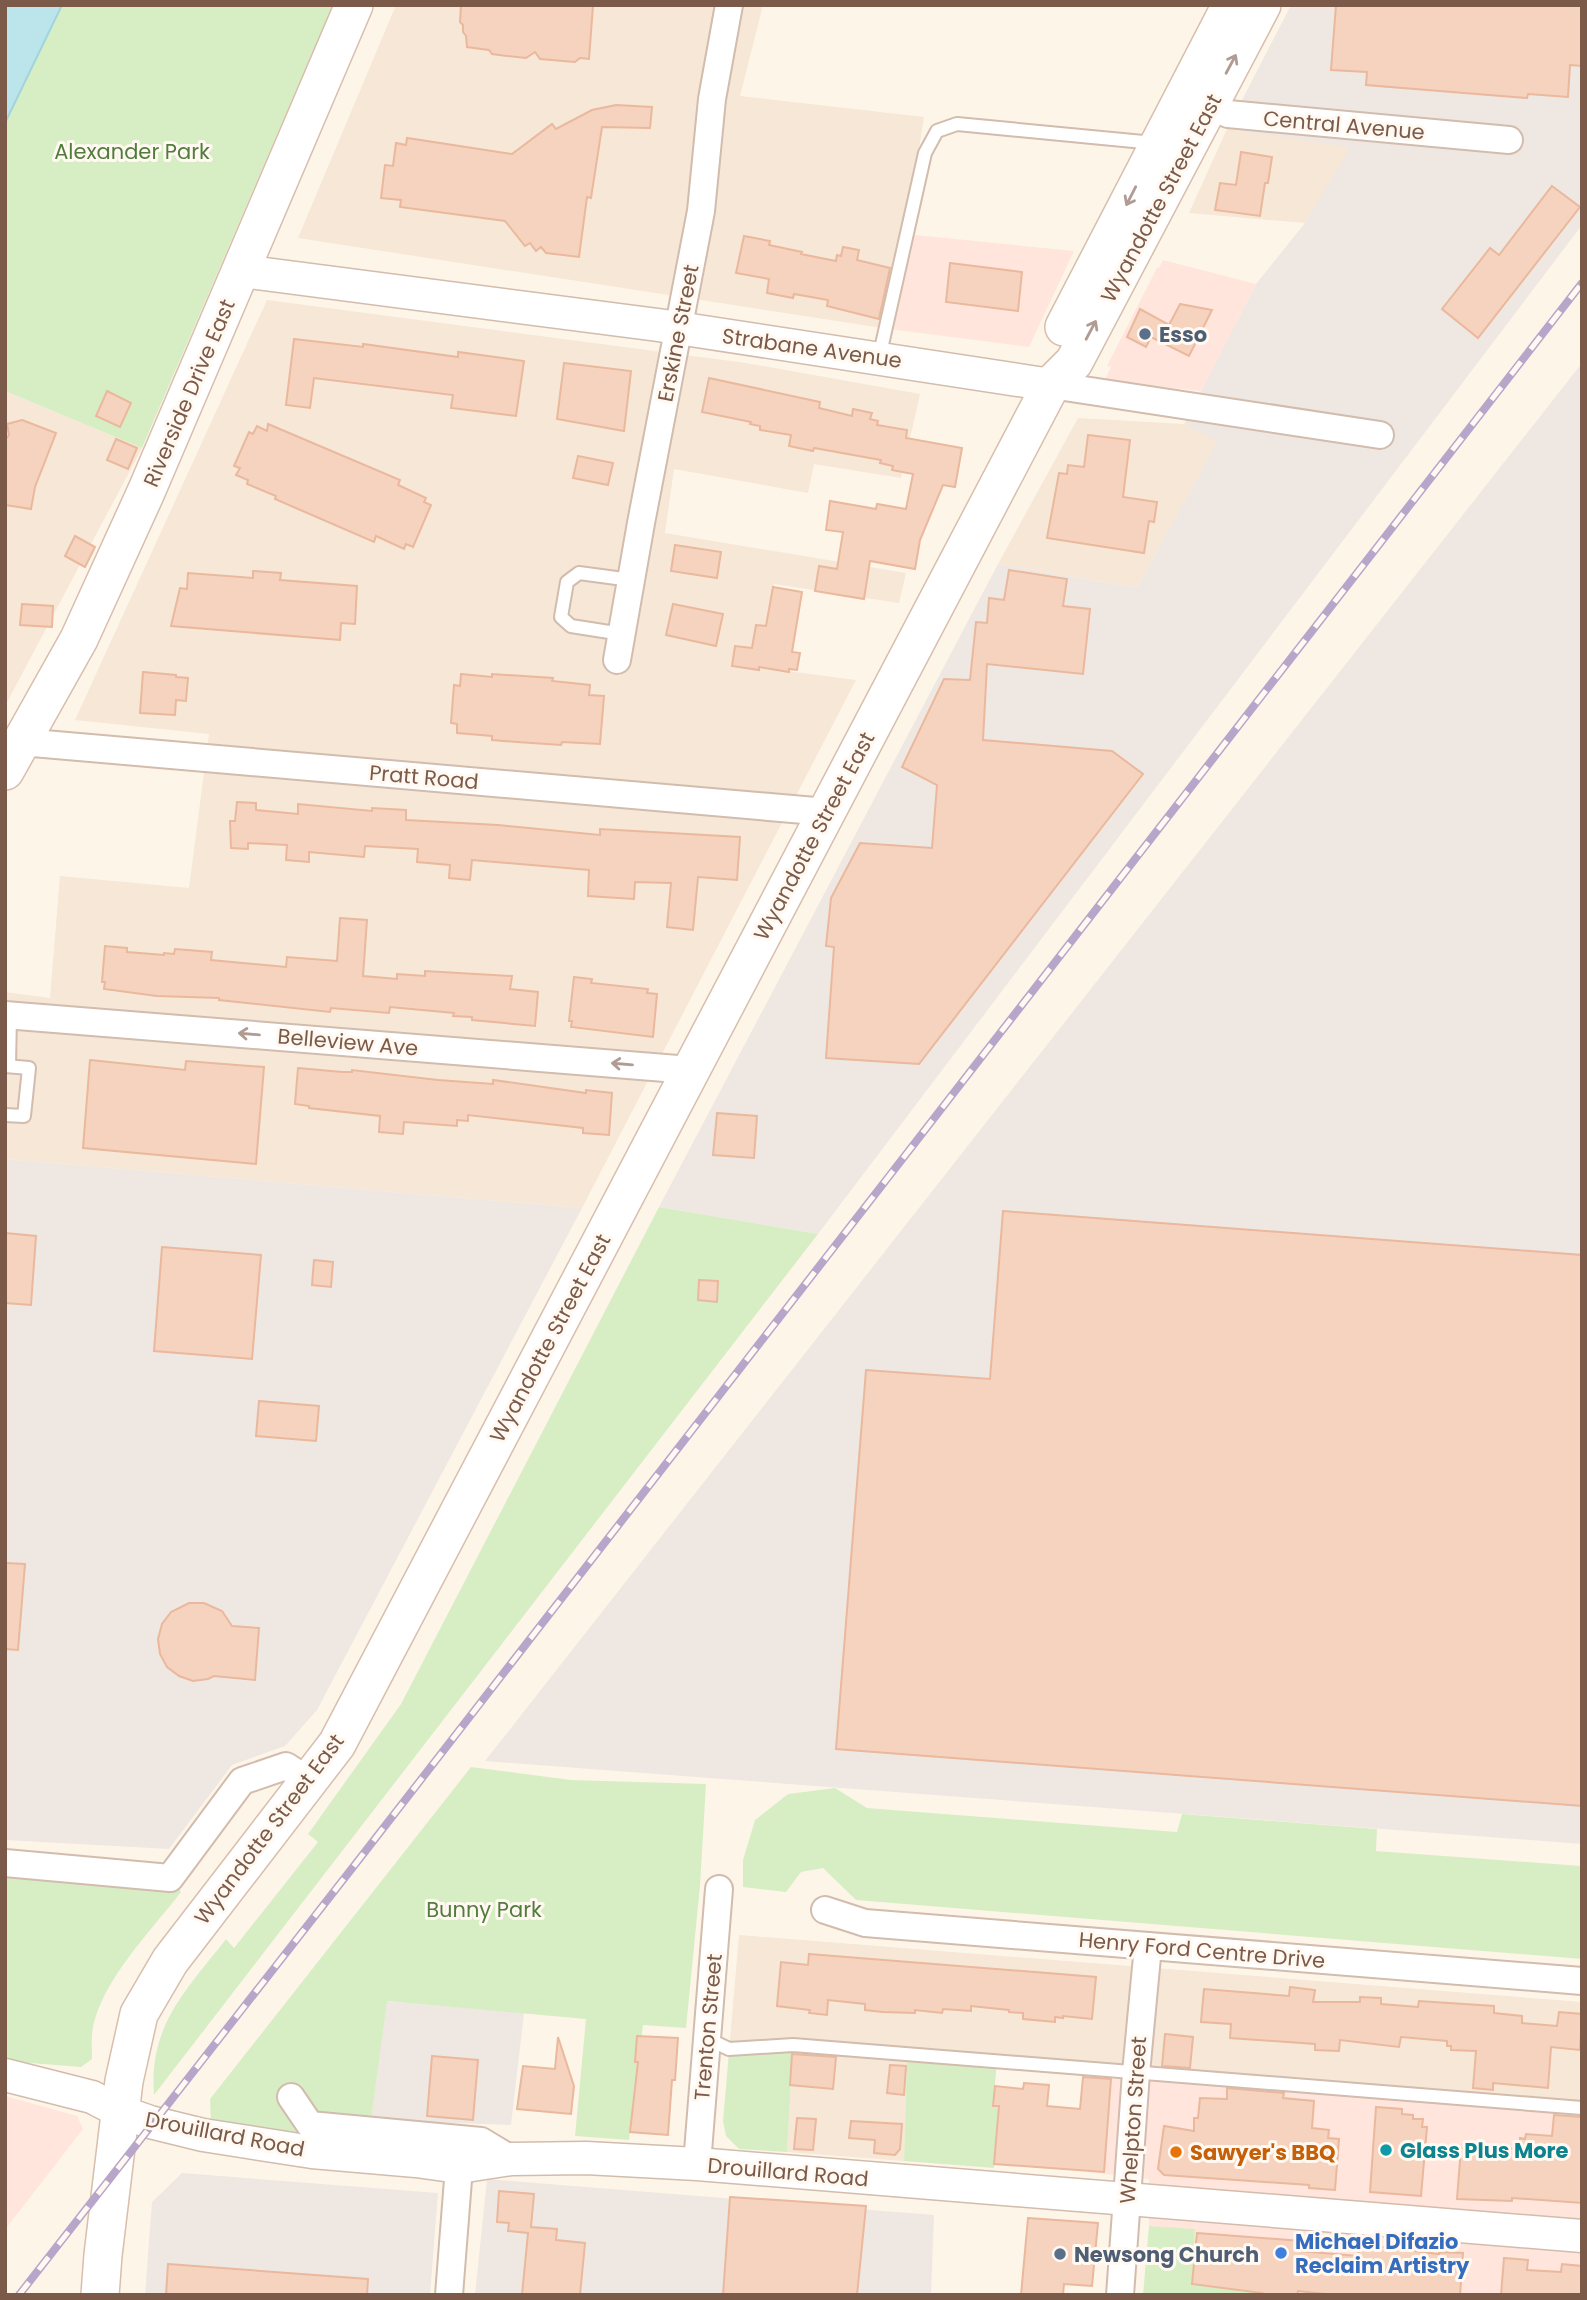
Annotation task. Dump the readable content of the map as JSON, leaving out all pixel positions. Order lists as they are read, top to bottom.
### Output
{
  "streets": {
    "main road": ["Wyandotte Street East", "Riverside Drive East"],
    "street": [
      "Central Avenue",
      "Erskine Street",
      "Strabane Avenue",
      "Pratt Road",
      "Belleview Ave",
      "Henry Ford Centre Drive",
      "Trenton Street",
      "Whelpton Street",
      "Drouillard Road"
    ]
  },
  "crossings": [
    ["Central Avenue", "Wyandotte Street East"],
    ["Wyandotte Street East", "Strabane Avenue"],
    ["Wyandotte Street East", "Pratt Road"],
    ["Wyandotte Street East", "Belleview Ave"],
    ["Wyandotte Street East", "Drouillard Road"],
    ["Erskine Street", "Strabane Avenue"],
    ["Strabane Avenue", "Riverside Drive East"],
    ["Riverside Drive East", "Pratt Road"],
    ["Henry Ford Centre Drive", "Whelpton Street"],
    ["Trenton Street", "Drouillard Road"],
    ["Whelpton Street", "Drouillard Road"]
  ],
  "one_way": ["Belleview Ave"],
  "parks": ["Alexander Park", "Bunny Park"],
  "places": [
    "Esso",
    "Glass Plus More",
    "Sawyer's BBQ",
    "Michael Difazio Reclaim Artistry",
    "Newsong Church"
  ]
}
